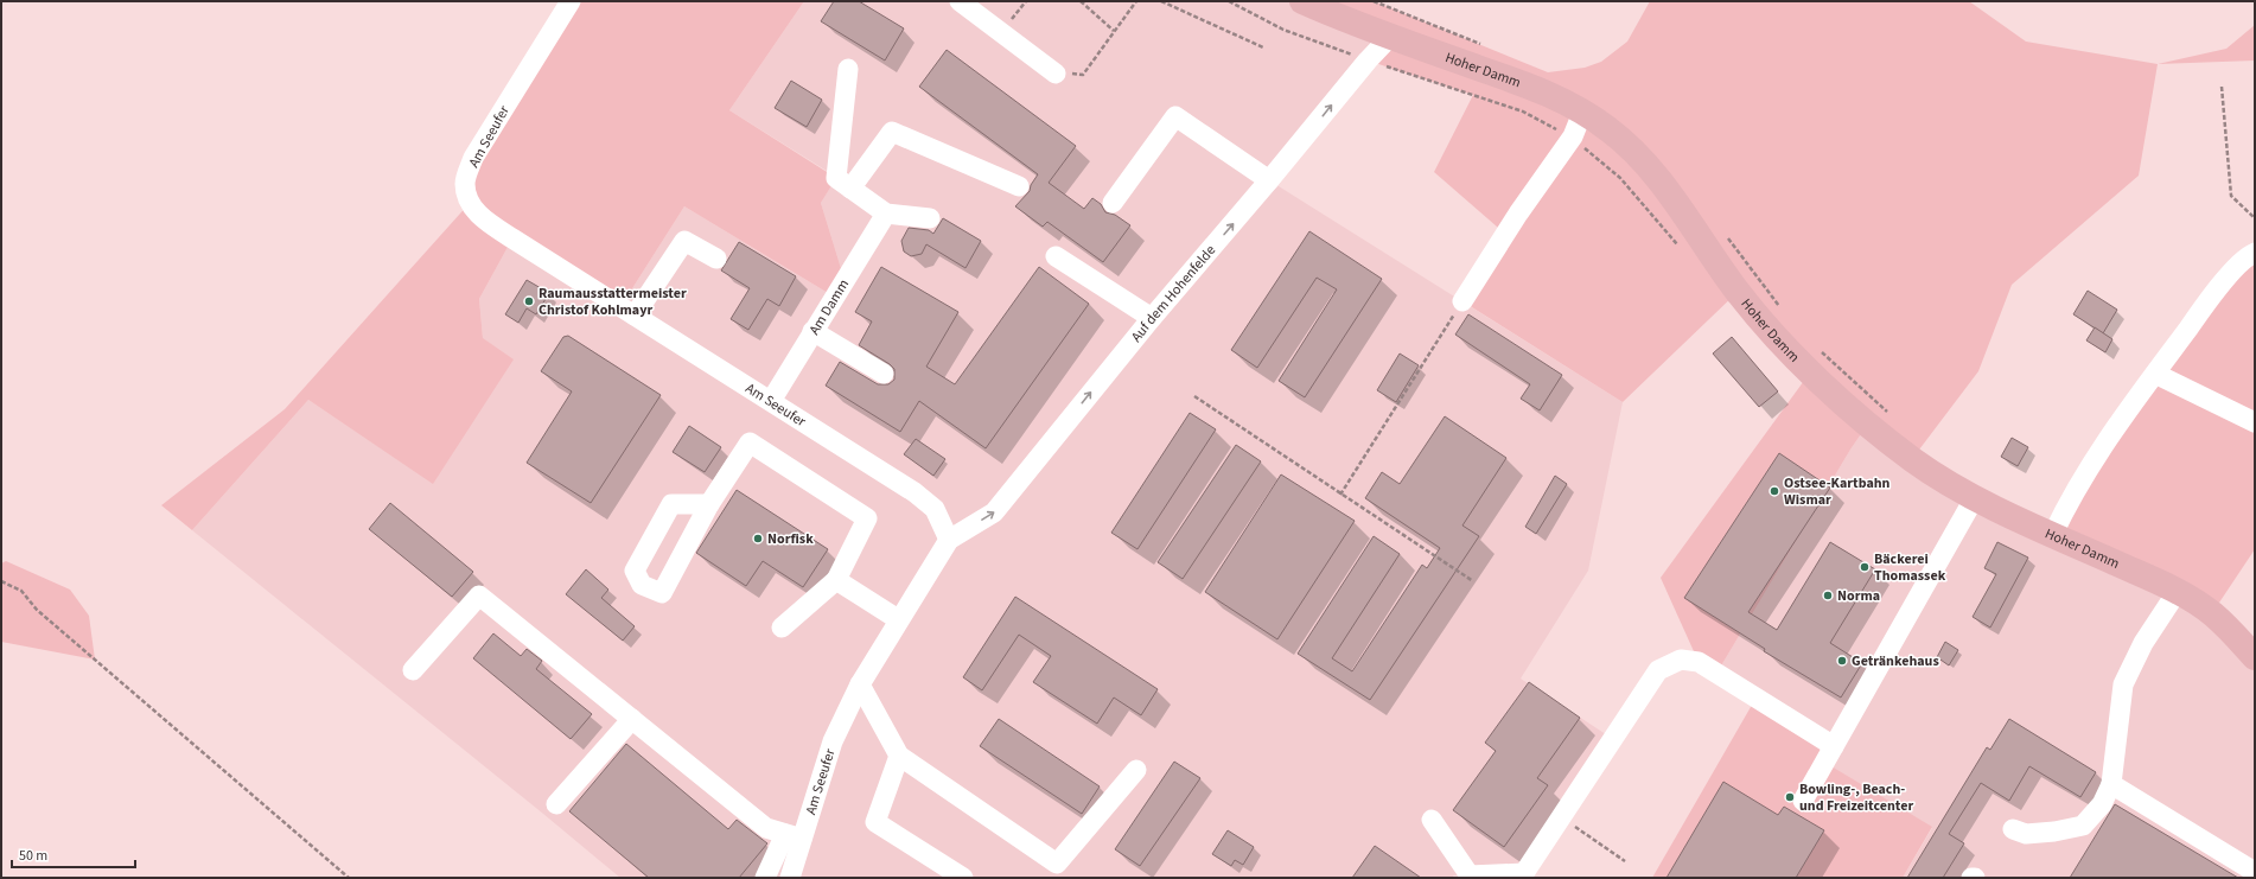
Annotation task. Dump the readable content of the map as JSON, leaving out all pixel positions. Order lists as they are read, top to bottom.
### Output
{
  "streets": {
    "main road": ["Hoher Damm"],
    "street": ["Am Seeufer", "Auf dem Hohenfelde", "Am Damm"]
  },
  "crossings": [
    ["Hoher Damm", "Auf dem Hohenfelde"],
    ["Am Seeufer", "Auf dem Hohenfelde"],
    ["Am Seeufer", "Am Damm"]
  ],
  "one_way": ["Auf dem Hohenfelde"],
  "places": [
    "Raumausstattermeister Christof Kohlmayr",
    "Ostsee-Kartbahn Wismar",
    "Norfisk",
    "Bäckerei Thomassek",
    "Norma",
    "Getränkehaus",
    "Bowling-, Beach- und Freizeitcenter"
  ],
  "scale_bar": "50 m"
}
